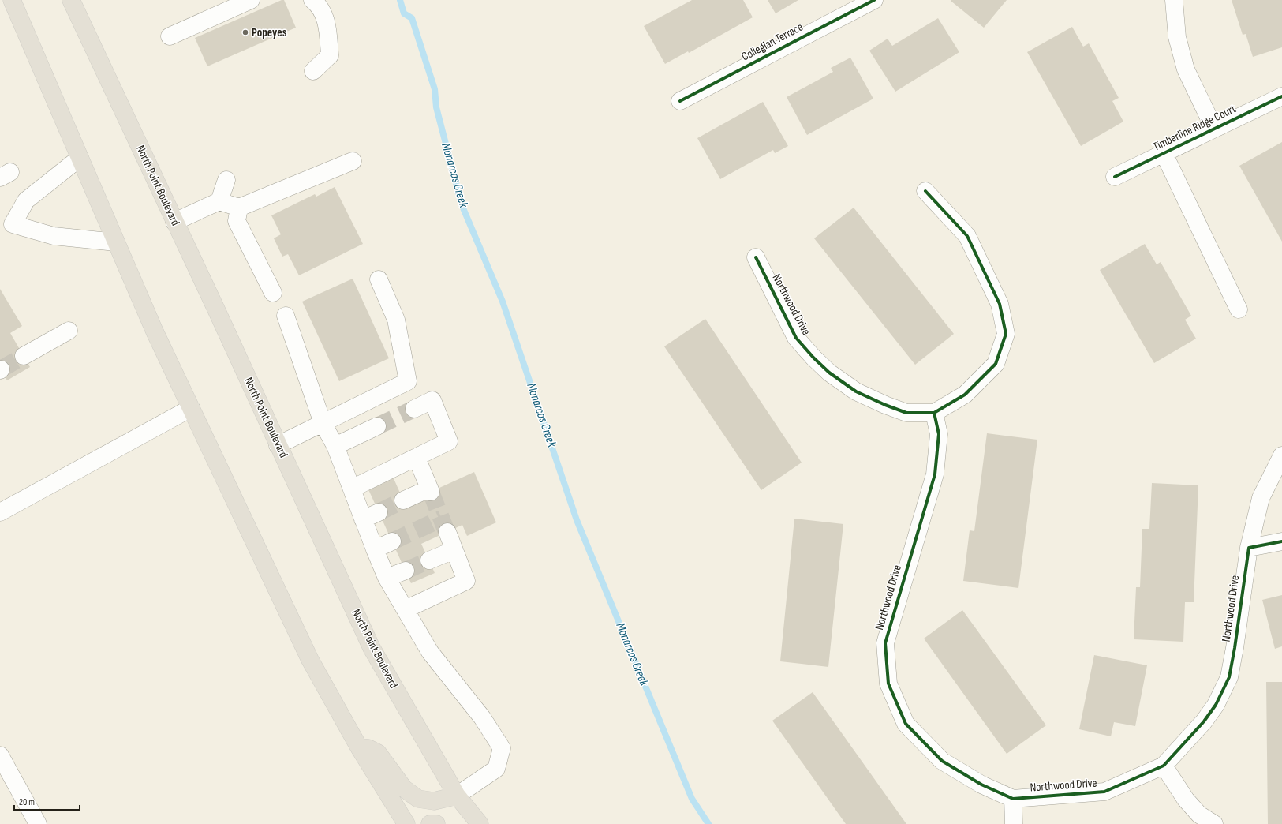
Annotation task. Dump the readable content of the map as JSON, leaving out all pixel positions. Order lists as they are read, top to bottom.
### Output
{
  "streets": {
    "main road": ["North Point Boulevard"],
    "street": ["Collegian Terrace", "Timberline Ridge Court", "Northwood Drive"]
  },
  "water": ["Monarcas Creek"],
  "places": ["Popeyes"],
  "scale_bar": "20 m"
}
